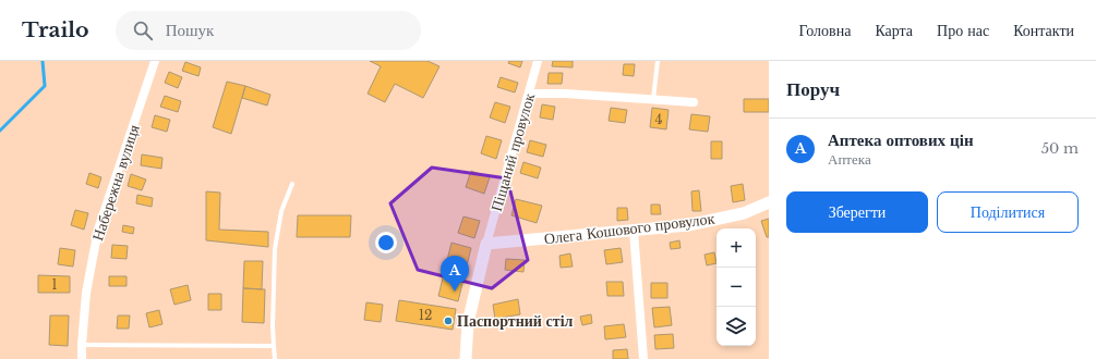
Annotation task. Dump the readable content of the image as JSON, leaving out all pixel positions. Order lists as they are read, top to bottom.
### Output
{
  "streets": {
    "street": ["Піщаний провулок", "Набережна вулиця", "Олега Кошового провулок"]
  },
  "crossings": [
    ["Піщаний провулок", "Олега Кошового провулок"]
  ],
  "places": ["Паспортний стіл"],
  "house_numbers": ["4", "1", "12"],
  "page": {
    "header": "Trailo",
    "search": "Пошук",
    "nav": [
      "Головна",
      "Карта",
      "Про нас",
      "Контакти"
    ],
    "heading": "Поруч",
    "list": [
      {
        "mark": "A",
        "name": "Аптека оптових цін",
        "note": "Аптека",
        "value": "50 m"
      }
    ],
    "buttons": ["Зберегти", "Поділитися"],
    "map_buttons": ["+", "−"],
    "pins": "A"
  }
}
